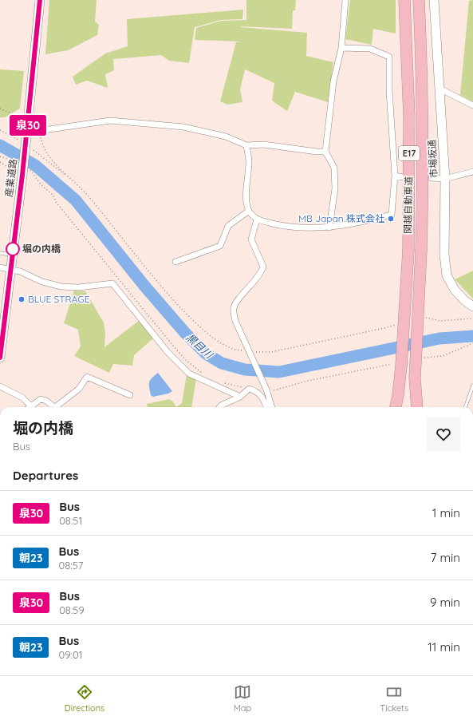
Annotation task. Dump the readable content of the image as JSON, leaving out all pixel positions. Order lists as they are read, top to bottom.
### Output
{
  "streets": {
    "highway": ["E17", "関越自動車道"],
    "street": ["市場坂通", "産業道路"]
  },
  "water": ["黒目川"],
  "places": ["MB Japan 株式会社", "堀の内橋", "BLUE STRAGE"],
  "lines": ["bus line 泉30"],
  "page": {
    "on_map": "泉30",
    "heading": [
      ["堀の内橋", "Bus"],
      "Departures"
    ],
    "list": [
      {
        "mark": "泉30",
        "name": "Bus",
        "note": "08:51",
        "value": "1 min"
      },
      {
        "mark": "朝23",
        "name": "Bus",
        "note": "08:57",
        "value": "7 min"
      },
      {
        "mark": "泉30",
        "name": "Bus",
        "note": "08:59",
        "value": "9 min"
      },
      {
        "mark": "朝23",
        "name": "Bus",
        "note": "09:01",
        "value": "11 min"
      }
    ],
    "tabs": ["Directions", "Map", "Tickets"]
  }
}
